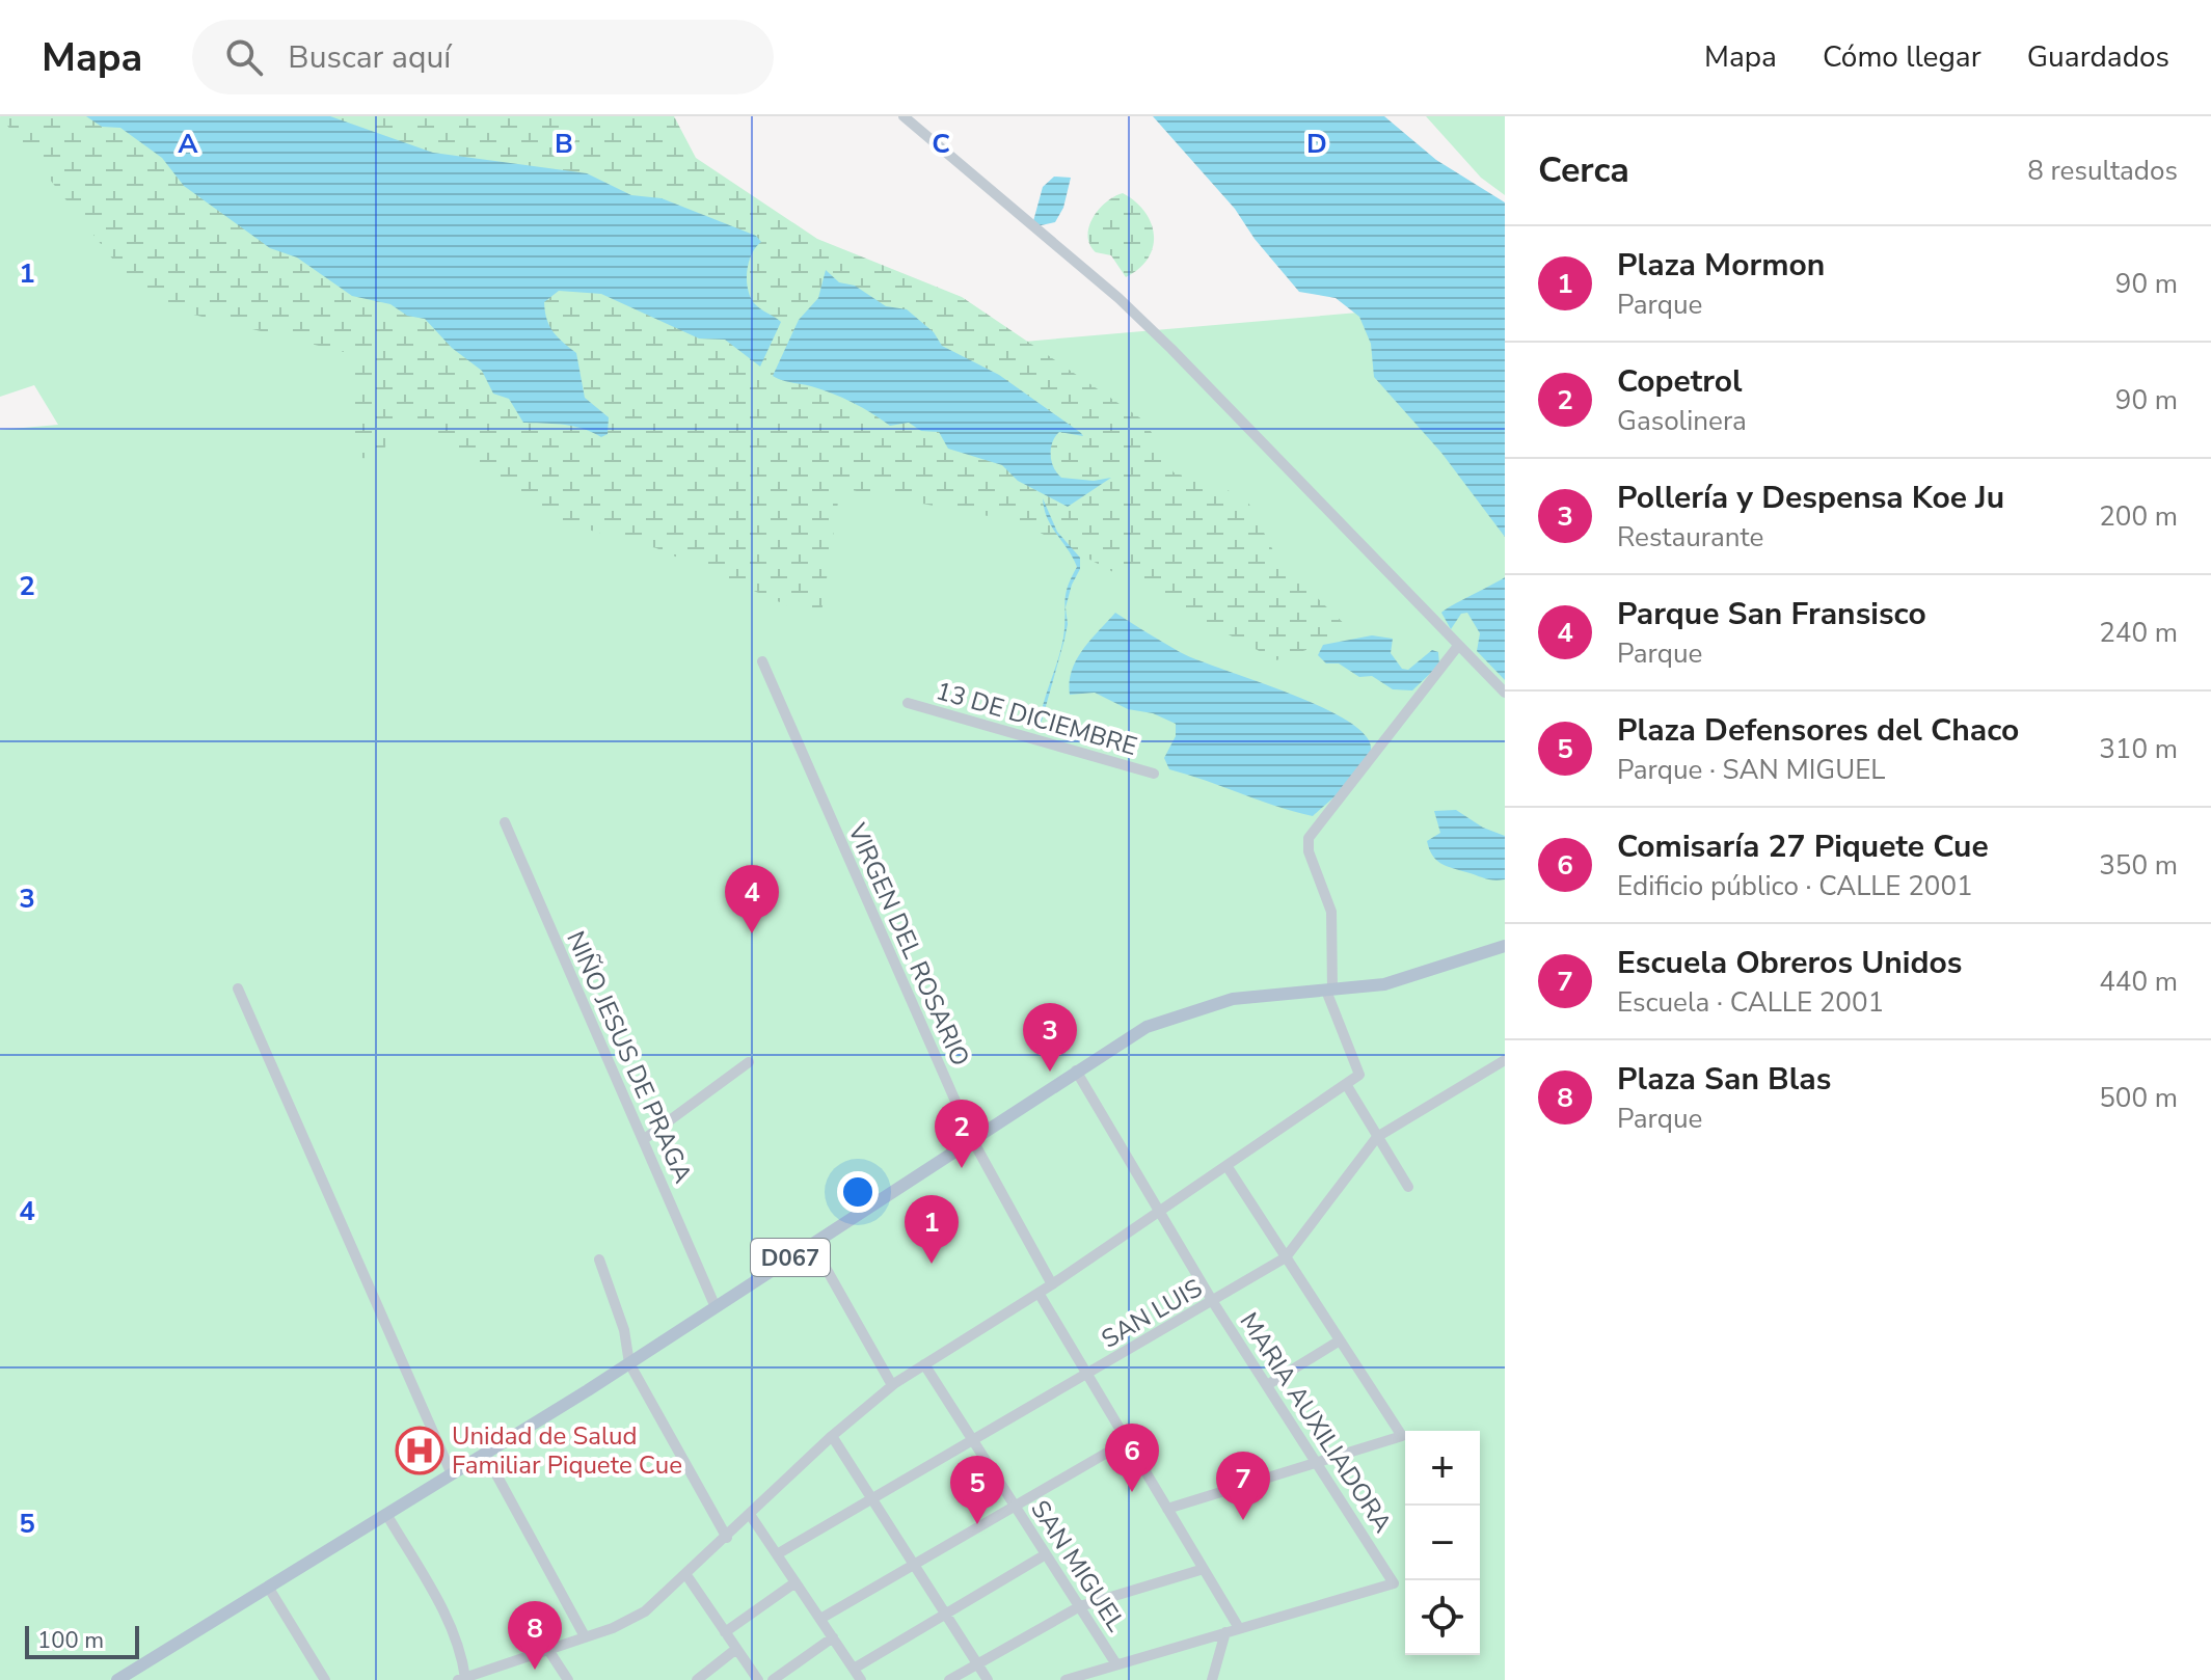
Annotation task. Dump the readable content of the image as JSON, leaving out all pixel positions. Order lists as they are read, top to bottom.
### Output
{
  "streets": {
    "main road": ["D067"],
    "street": [
      "13 DE DICIEMBRE",
      "VIRGEN DEL ROSARIO",
      "NIÑO JESUS DE PRAGA",
      "SAN LUIS",
      "MARIA AUXILIADORA",
      "SAN MIGUEL"
    ]
  },
  "crossings": [
    ["VIRGEN DEL ROSARIO", "D067"],
    ["NIÑO JESUS DE PRAGA", "D067"],
    ["D067", "MARIA AUXILIADORA"],
    ["SAN LUIS", "MARIA AUXILIADORA"],
    ["SAN LUIS", "SAN MIGUEL"]
  ],
  "places": {
    "hospital": ["Unidad de Salud Familiar Piquete Cue"]
  },
  "scale_bar": "100 m",
  "page": {
    "header": "Mapa",
    "search": "Buscar aquí",
    "nav": ["Mapa", "Cómo llegar", "Guardados"],
    "heading": ["Cerca", "8 resultados"],
    "list": [
      {
        "mark": "1",
        "name": "Plaza Mormon",
        "note": "Parque",
        "value": "90 m"
      },
      {
        "mark": "2",
        "name": "Copetrol",
        "note": "Gasolinera",
        "value": "90 m"
      },
      {
        "mark": "3",
        "name": "Pollería y Despensa Koe Ju",
        "note": "Restaurante",
        "value": "200 m"
      },
      {
        "mark": "4",
        "name": "Parque San Fransisco",
        "note": "Parque",
        "value": "240 m"
      },
      {
        "mark": "5",
        "name": "Plaza Defensores del Chaco",
        "note": "Parque · SAN MIGUEL",
        "value": "310 m"
      },
      {
        "mark": "6",
        "name": "Comisaría 27 Piquete Cue",
        "note": "Edificio público · CALLE 2001",
        "value": "350 m"
      },
      {
        "mark": "7",
        "name": "Escuela Obreros Unidos",
        "note": "Escuela · CALLE 2001",
        "value": "440 m"
      },
      {
        "mark": "8",
        "name": "Plaza San Blas",
        "note": "Parque",
        "value": "500 m"
      }
    ],
    "pins": [
      "4",
      "3",
      "2",
      "1",
      "6",
      "7",
      "5",
      "8"
    ],
    "map_buttons": ["+", "−"],
    "scale": "100 m"
  },
  "grid": {
    "columns": [
      "A",
      "B",
      "C",
      "D"
    ],
    "rows": [
      "1",
      "2",
      "3",
      "4",
      "5"
    ]
  }
}
